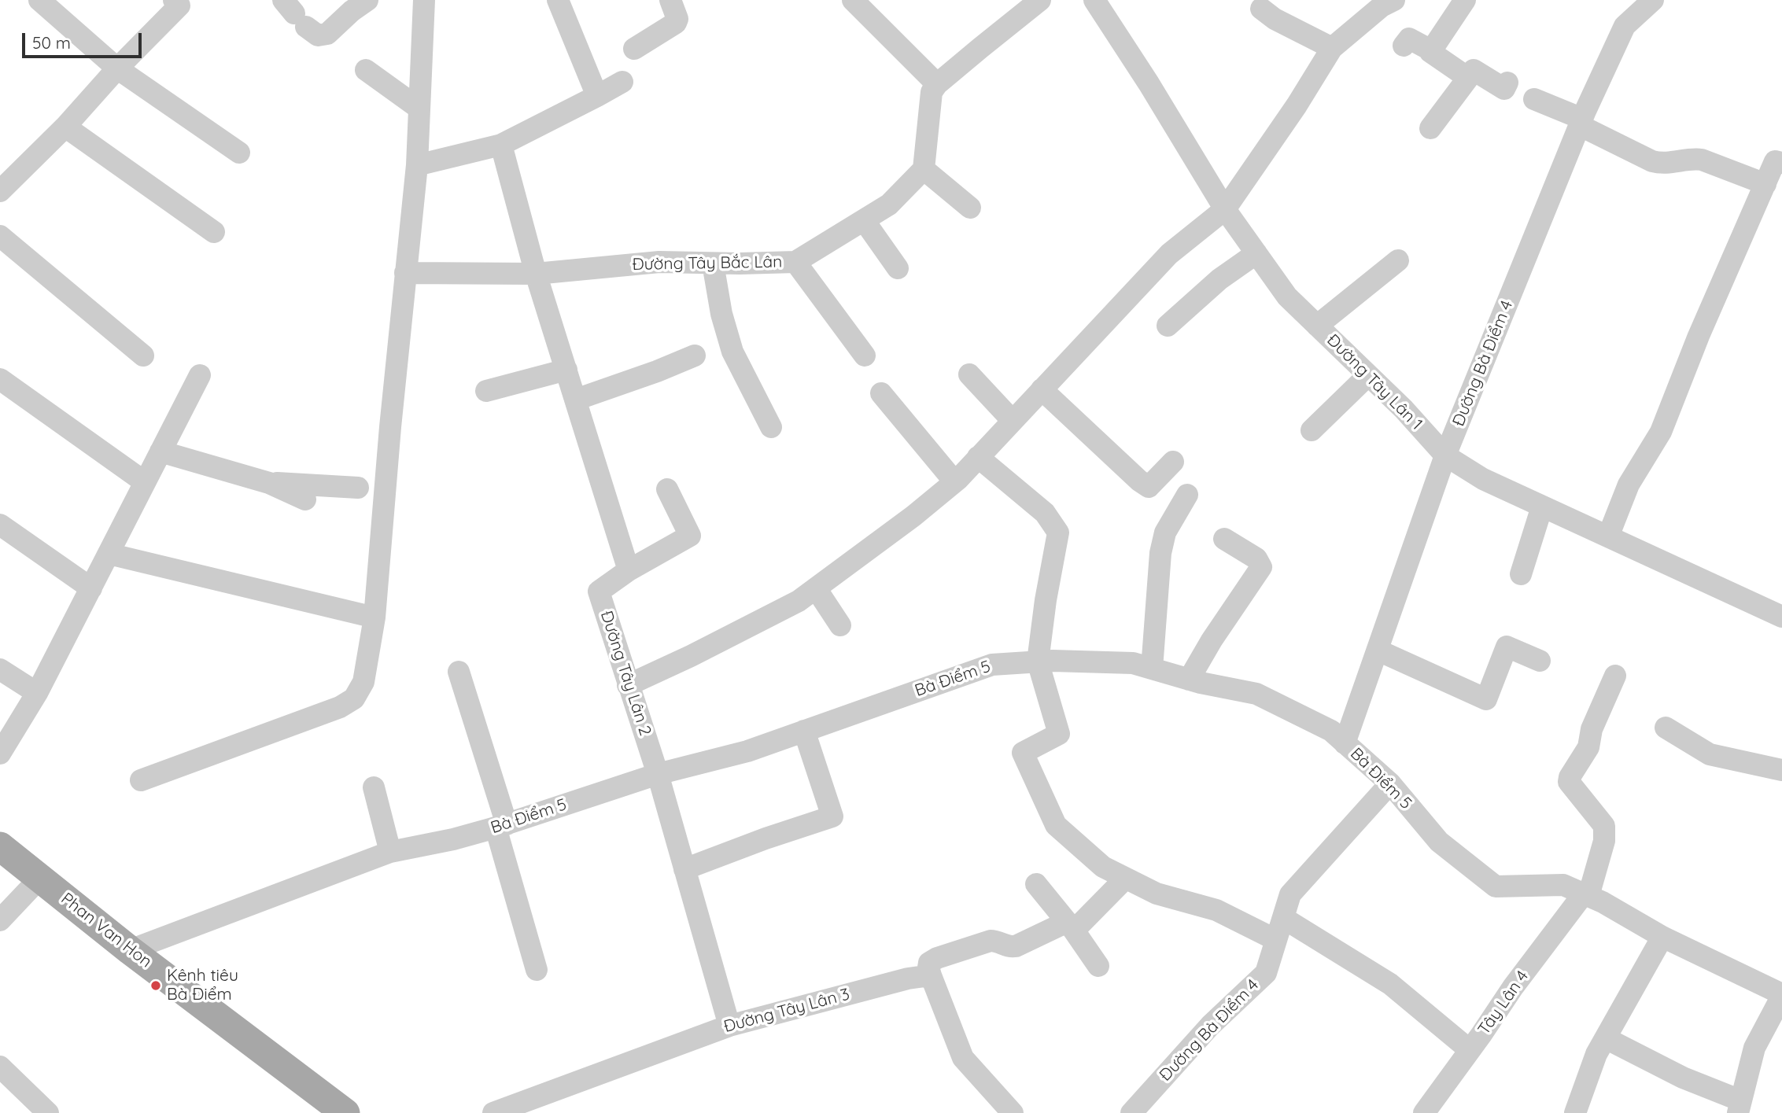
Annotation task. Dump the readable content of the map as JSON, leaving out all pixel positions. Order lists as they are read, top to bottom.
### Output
{
  "streets": {
    "main road": ["Phan Van Hon"],
    "street": [
      "Đường Tây Bắc Lân",
      "Đường Bà Điểm 4",
      "Đường Tây Lân 1",
      "Đường Tây Lân 2",
      "Bà Điểm 5",
      "Tây Lân 4",
      "Đường Tây Lân 3"
    ]
  },
  "crossings": [
    ["Đường Bà Điểm 4", "Đường Tây Lân 1"],
    ["Đường Bà Điểm 4", "Bà Điểm 5"],
    ["Đường Tây Lân 2", "Bà Điểm 5"],
    ["Đường Tây Lân 2", "Đường Tây Lân 3"],
    ["Bà Điểm 5", "Phan Van Hon"],
    ["Bà Điểm 5", "Tây Lân 4"]
  ],
  "places": ["Kênh tiêu Bà Điểm"],
  "scale_bar": "50 m"
}
